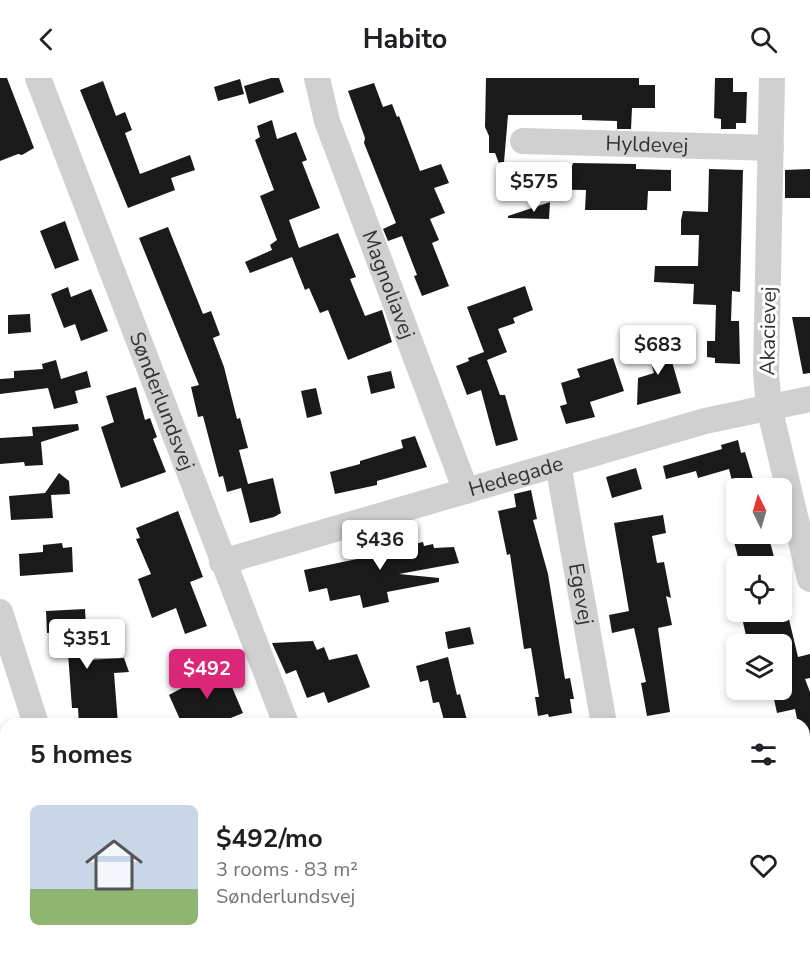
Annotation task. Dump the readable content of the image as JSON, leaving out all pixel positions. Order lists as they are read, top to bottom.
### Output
{
  "streets": {
    "street": [
      "Hyldevej",
      "Magnoliavej",
      "Akacievej",
      "Sønderlundsvej",
      "Hedegade",
      "Egevej"
    ]
  },
  "crossings": [
    ["Hyldevej", "Akacievej"],
    ["Magnoliavej", "Hedegade"],
    ["Akacievej", "Hedegade"],
    ["Sønderlundsvej", "Hedegade"],
    ["Hedegade", "Egevej"]
  ],
  "north": "top",
  "page": {
    "header": "Habito",
    "price": [
      "$575",
      "$683",
      "$436",
      "$351",
      "$492"
    ],
    "heading": "5 homes",
    "list": [
      {
        "name": "$492/mo",
        "note": "3 rooms · 83 m² · Sønderlundsvej"
      }
    ]
  }
}
